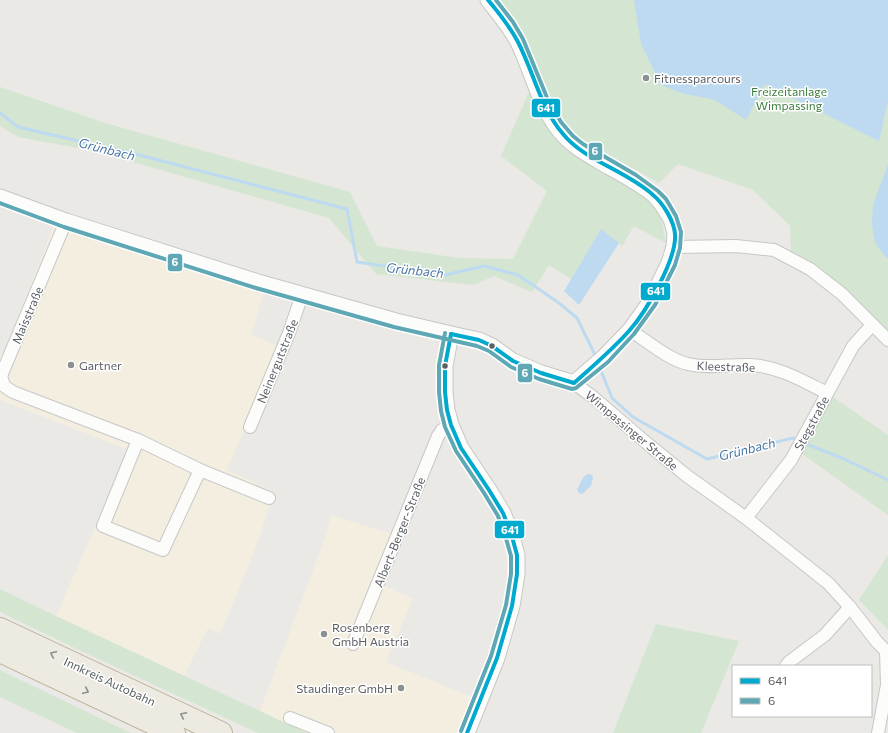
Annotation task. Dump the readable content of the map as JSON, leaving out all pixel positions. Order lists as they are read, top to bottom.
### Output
{
  "streets": {
    "highway": ["Innkreis Autobahn"],
    "street": [
      "Maisstraße",
      "Neinergutstraße",
      "Kleestraße",
      "Stegstraße",
      "Wimpassinger Straße",
      "Albert-Berger-Straße"
    ]
  },
  "crossings": [
    ["Kleestraße", "Stegstraße"],
    ["Kleestraße", "Wimpassinger Straße"],
    ["Stegstraße", "Wimpassinger Straße"]
  ],
  "water": ["Grünbach"],
  "parks": ["Freizeitanlage Wimpassing"],
  "places": [
    "Fitnessparcours",
    "Gartner",
    "Rosenberg GmbH Austria",
    "Staudinger GmbH"
  ],
  "lines": ["transit line 641", "transit line 6"],
  "legend": ["641", "6"]
}
